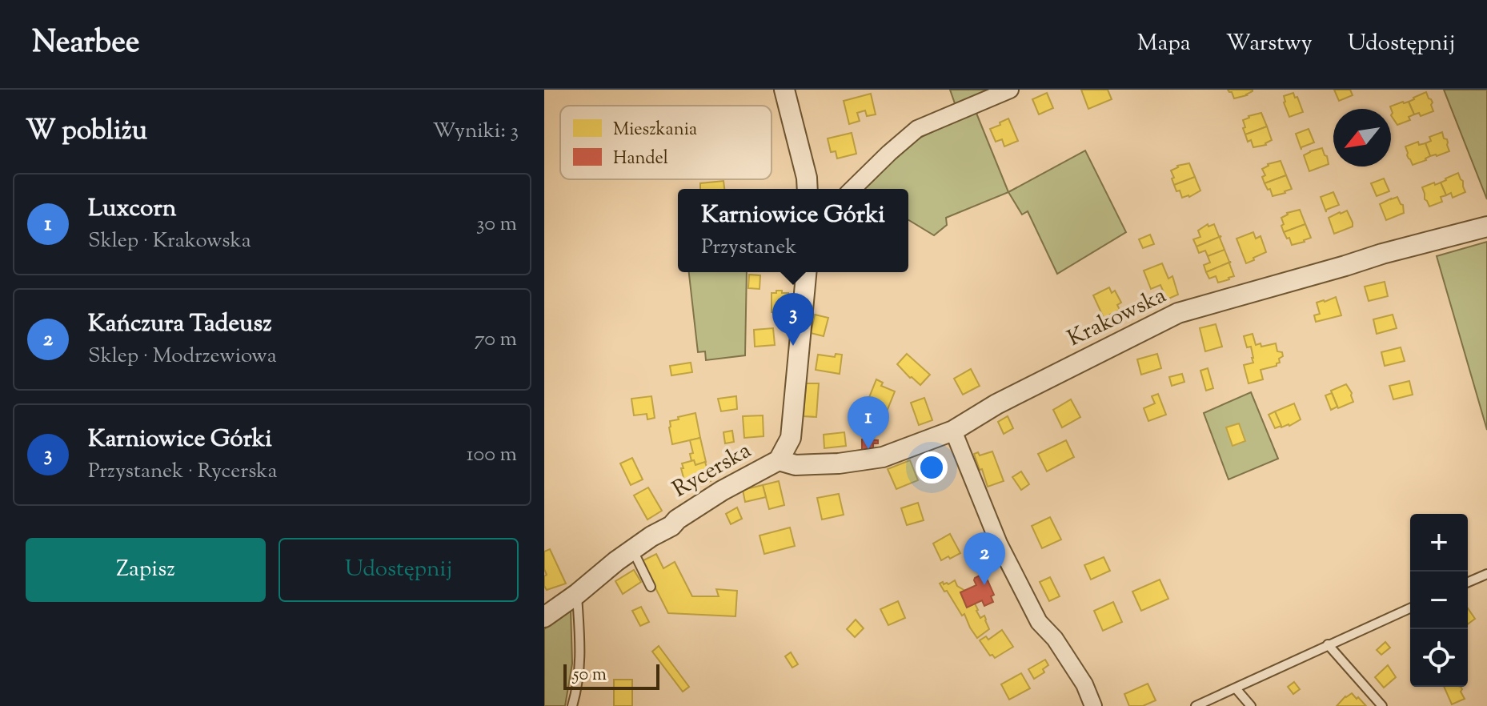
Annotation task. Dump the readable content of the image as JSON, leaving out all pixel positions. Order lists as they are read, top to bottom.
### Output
{
  "streets": {
    "street": ["Krakowska", "Rycerska"]
  },
  "crossings": [
    ["Krakowska", "Rycerska"]
  ],
  "legend": ["Mieszkania", "Handel"],
  "scale_bar": "50 m",
  "north": "bottom left",
  "page": {
    "header": "Nearbee",
    "nav": ["Mapa", "Warstwy", "Udostępnij"],
    "heading": ["W pobliżu", "Wyniki: 3"],
    "list": [
      {
        "mark": "1",
        "name": "Luxcorn",
        "note": "Sklep · Krakowska",
        "value": "30 m"
      },
      {
        "mark": "2",
        "name": "Kańczura Tadeusz",
        "note": "Sklep · Modrzewiowa",
        "value": "70 m"
      },
      {
        "mark": "3",
        "name": "Karniowice Górki",
        "note": "Przystanek · Rycerska",
        "value": "100 m"
      }
    ],
    "popup": ["Karniowice Górki", "Przystanek"],
    "pins": ["3", "1", "2"],
    "map_buttons": ["+", "−"],
    "buttons": ["Zapisz", "Udostępnij"],
    "scale": "50 m"
  }
}
